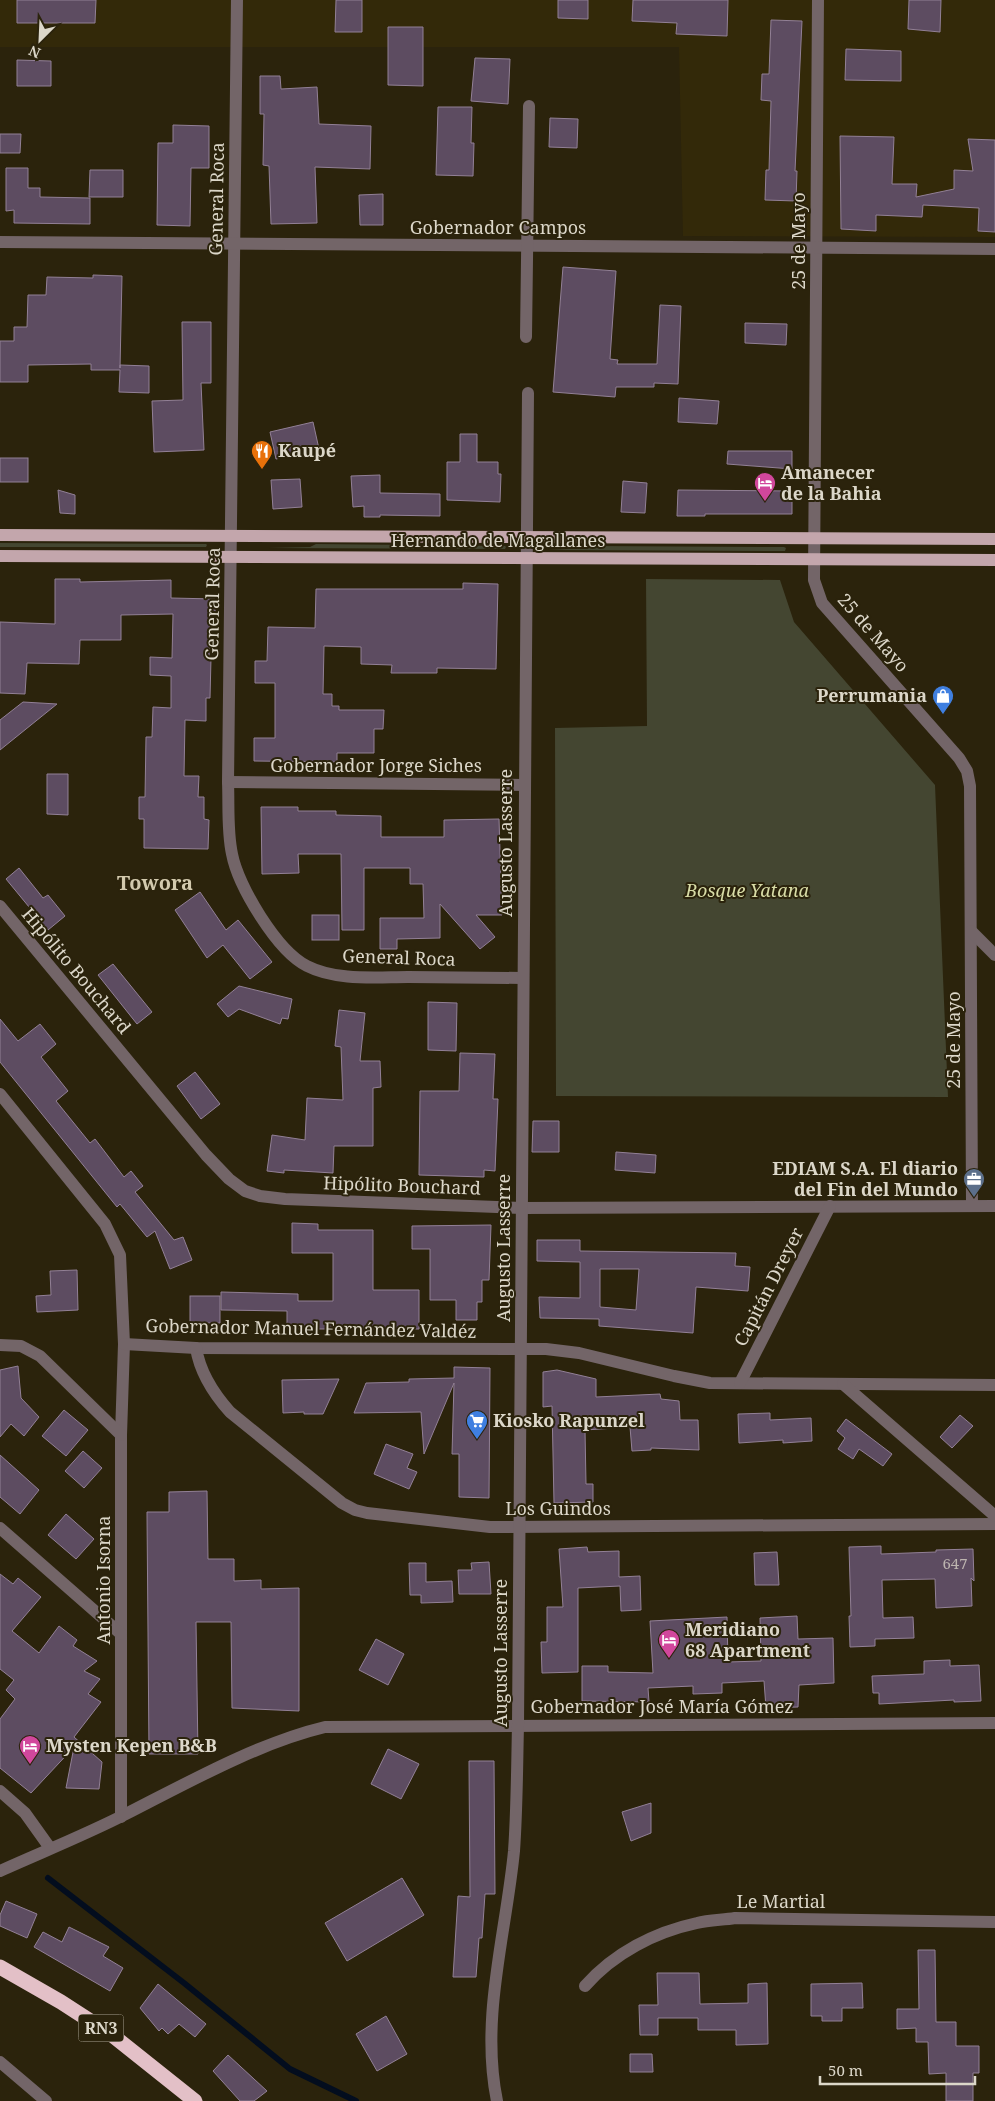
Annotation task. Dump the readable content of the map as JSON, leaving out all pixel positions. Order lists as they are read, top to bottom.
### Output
{
  "streets": {
    "highway": ["RN3"],
    "main road": ["Hernando de Magallanes"],
    "street": [
      "General Roca",
      "Gobernador Campos",
      "25 de Mayo",
      "Gobernador Jorge Siches",
      "Augusto Lasserre",
      "Hipólito Bouchard",
      "Capitán Dreyer",
      "Gobernador Manuel Fernández Valdéz",
      "Los Guindos",
      "Antonio Isorna",
      "Gobernador José María Gómez",
      "Le Martial"
    ]
  },
  "crossings": [
    ["General Roca", "Gobernador Campos"],
    ["General Roca", "Hernando de Magallanes"],
    ["General Roca", "Gobernador Jorge Siches"],
    ["General Roca", "Augusto Lasserre"],
    ["Gobernador Campos", "25 de Mayo"],
    ["25 de Mayo", "Hernando de Magallanes"],
    ["25 de Mayo", "Hipólito Bouchard"],
    ["Hernando de Magallanes", "Augusto Lasserre"],
    ["Gobernador Jorge Siches", "Augusto Lasserre"],
    ["Augusto Lasserre", "Hipólito Bouchard"],
    ["Augusto Lasserre", "Gobernador Manuel Fernández Valdéz"],
    ["Augusto Lasserre", "Los Guindos"],
    ["Augusto Lasserre", "Gobernador José María Gómez"],
    ["Hipólito Bouchard", "Capitán Dreyer"],
    ["Capitán Dreyer", "Gobernador Manuel Fernández Valdéz"],
    ["Gobernador Manuel Fernández Valdéz", "Los Guindos"],
    ["Gobernador Manuel Fernández Valdéz", "Antonio Isorna"],
    ["Antonio Isorna", "Gobernador José María Gómez"]
  ],
  "districts": ["Towora"],
  "parks": ["Bosque Yatana"],
  "places": {
    "restaurant": ["Kaupé"],
    "hotel": ["Amanecer de la Bahia", "Meridiano 68 Apartment", "Mysten Kepen B&B"],
    "shop": ["Perrumania"],
    "office": ["EDIAM S.A. El diario del Fin del Mundo"],
    "supermarket": ["Kiosko Rapunzel"]
  },
  "house_numbers": ["647"],
  "scale_bar": "50 m",
  "north": "bottom left"
}
